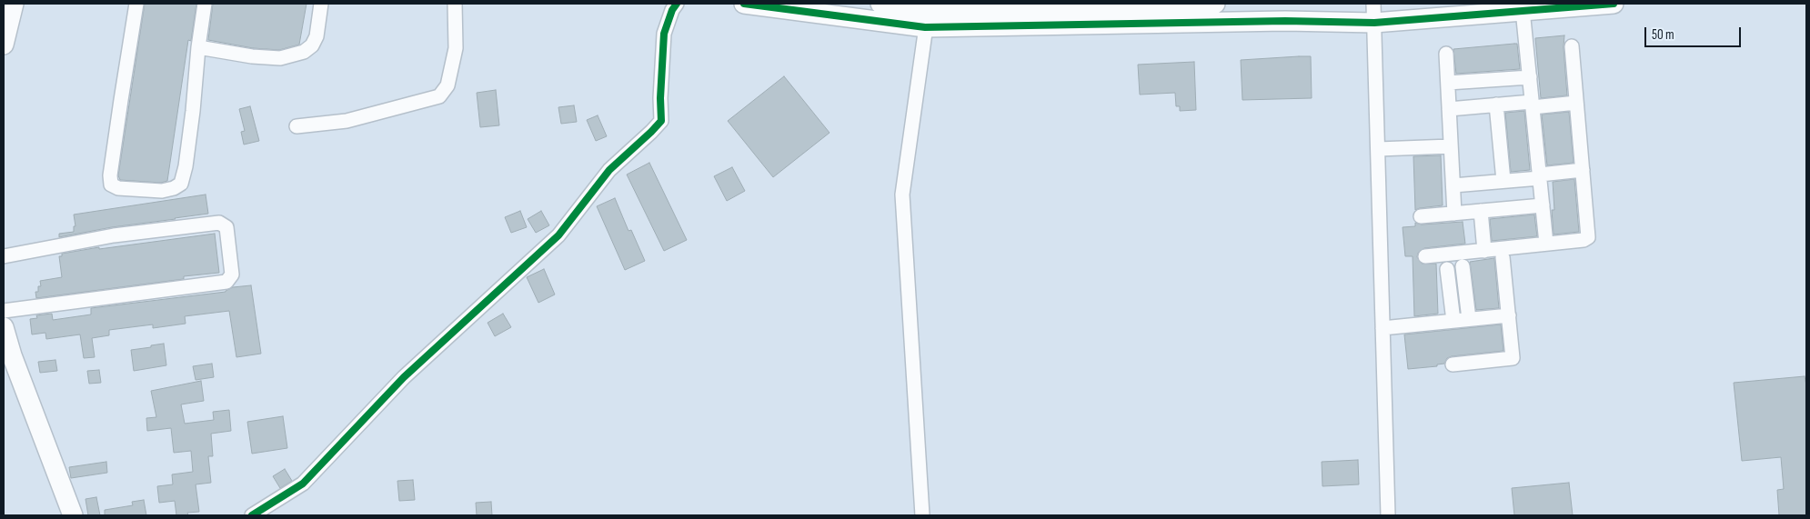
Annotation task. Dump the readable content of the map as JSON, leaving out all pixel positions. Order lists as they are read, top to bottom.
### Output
{
  "scale_bar": "50 m"
}
